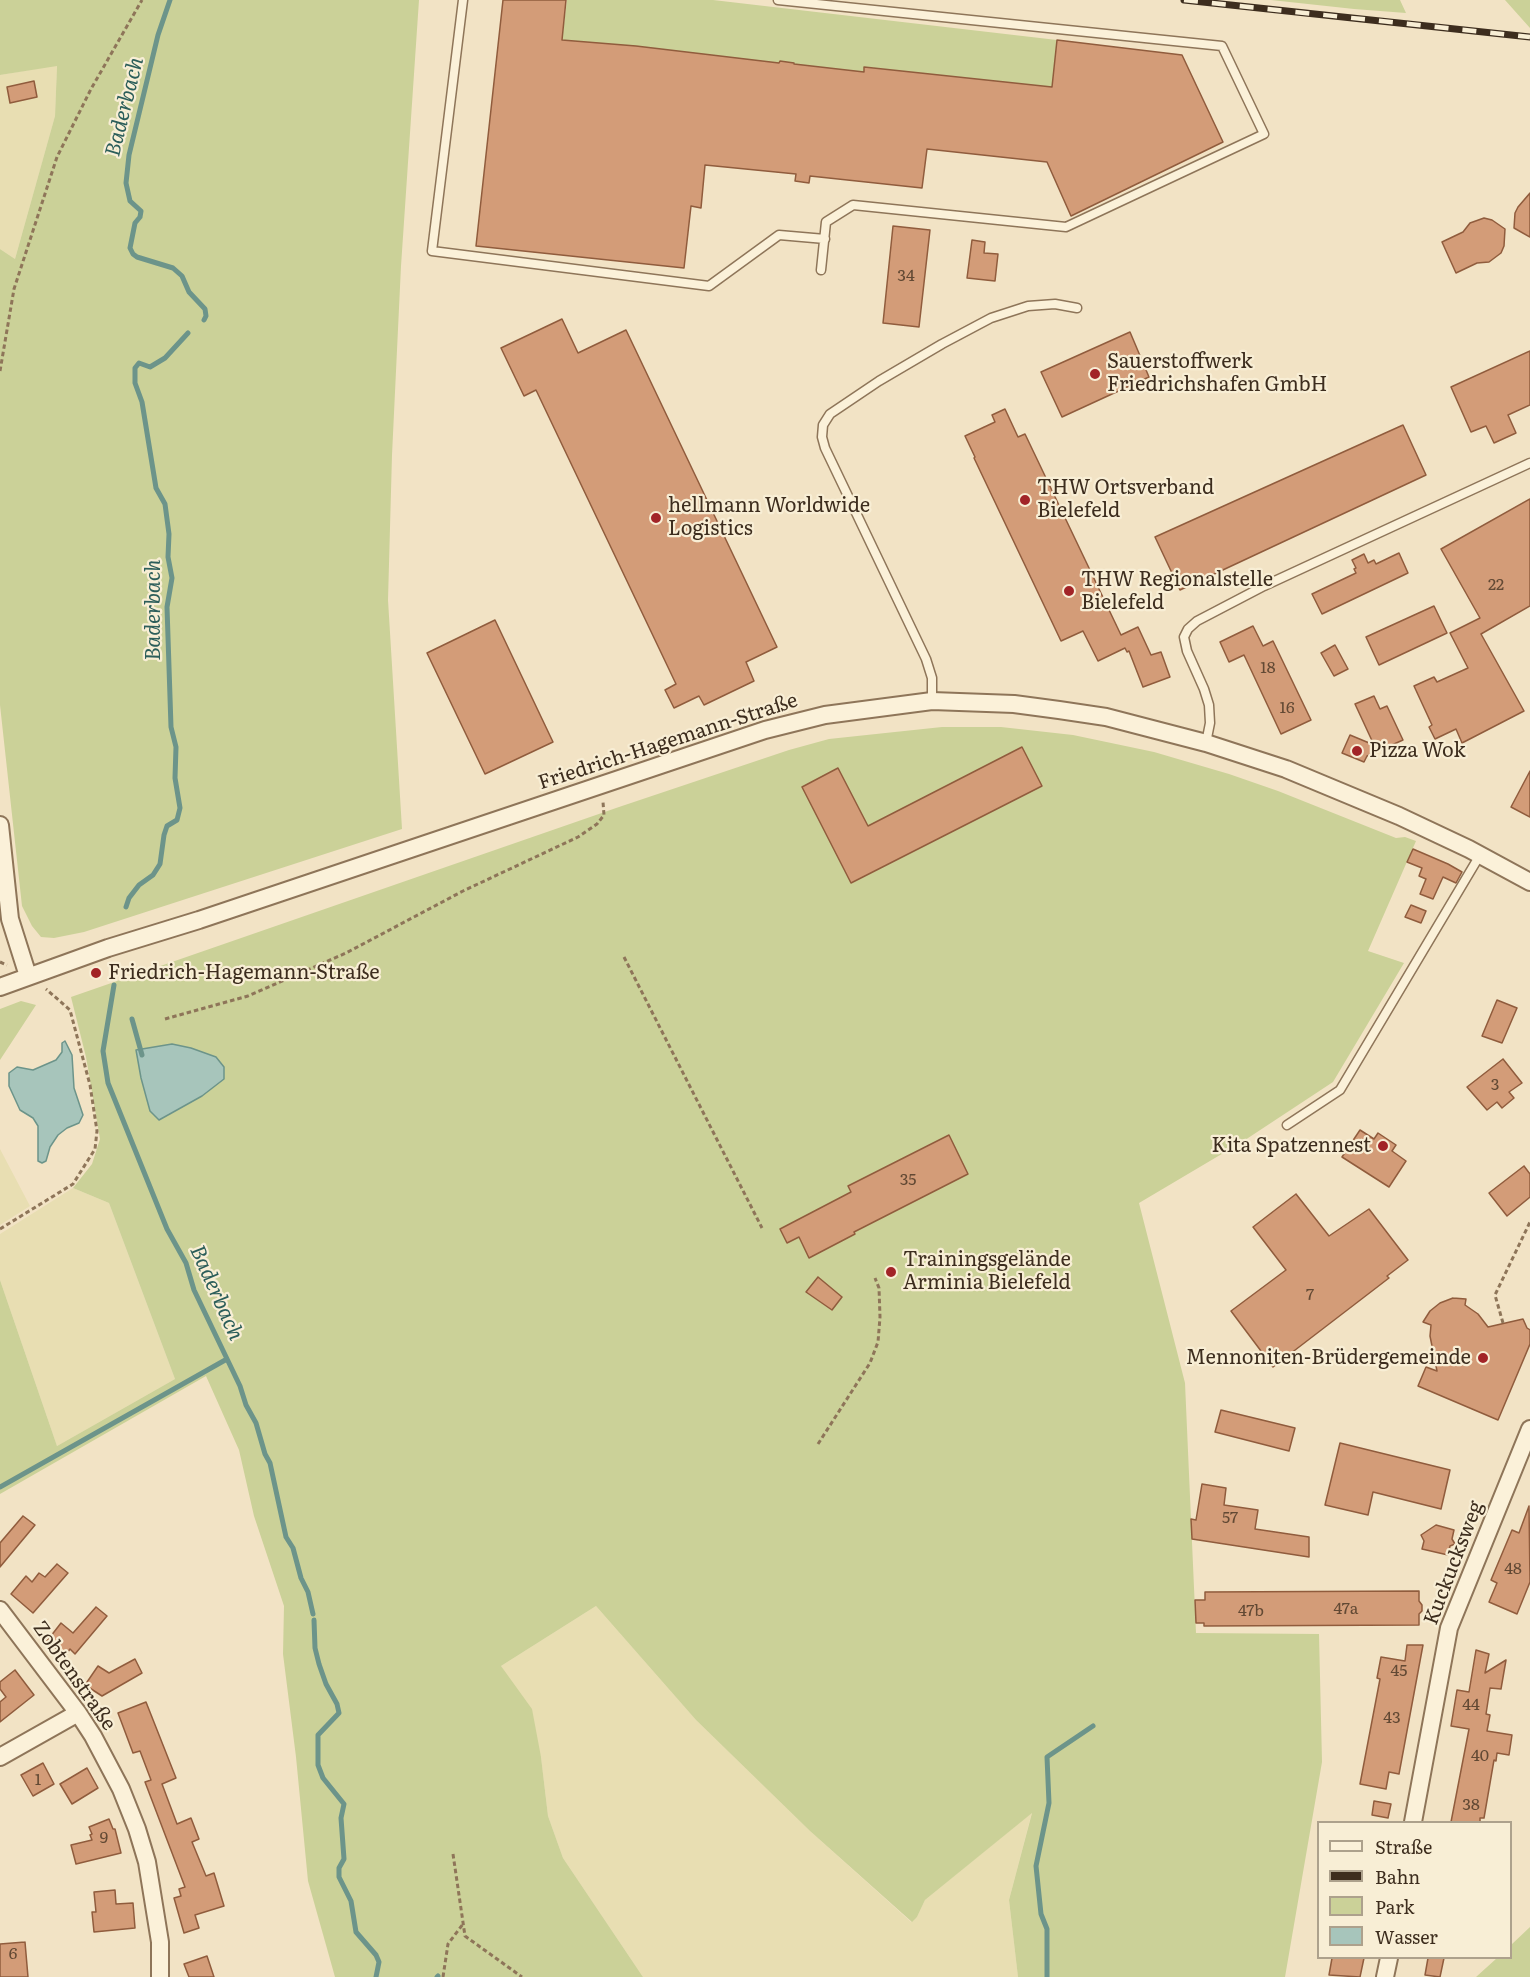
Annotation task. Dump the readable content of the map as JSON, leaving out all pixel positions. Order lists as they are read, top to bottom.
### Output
{
  "streets": {
    "street": ["Friedrich-Hagemann-Straße", "Kuckucksweg", "Zobtenstraße"]
  },
  "water": ["Baderbach"],
  "places": [
    "Sauerstoffwerk Friedrichshafen GmbH",
    "THW Ortsverband Bielefeld",
    "hellmann Worldwide Logistics",
    "THW Regionalstelle Bielefeld",
    "Pizza Wok",
    "Friedrich-Hagemann-Straße",
    "Kita Spatzennest",
    "Trainingsgelände Arminia Bielefeld",
    "Mennoniten-Brüdergemeinde"
  ],
  "house_numbers": [
    "34",
    "22",
    "18",
    "16",
    "3",
    "35",
    "7",
    "57",
    "48",
    "47a",
    "47b",
    "45",
    "44",
    "43",
    "40",
    "1",
    "38",
    "9",
    "6"
  ],
  "legend": [
    "Straße",
    "Bahn",
    "Park",
    "Wasser"
  ]
}
